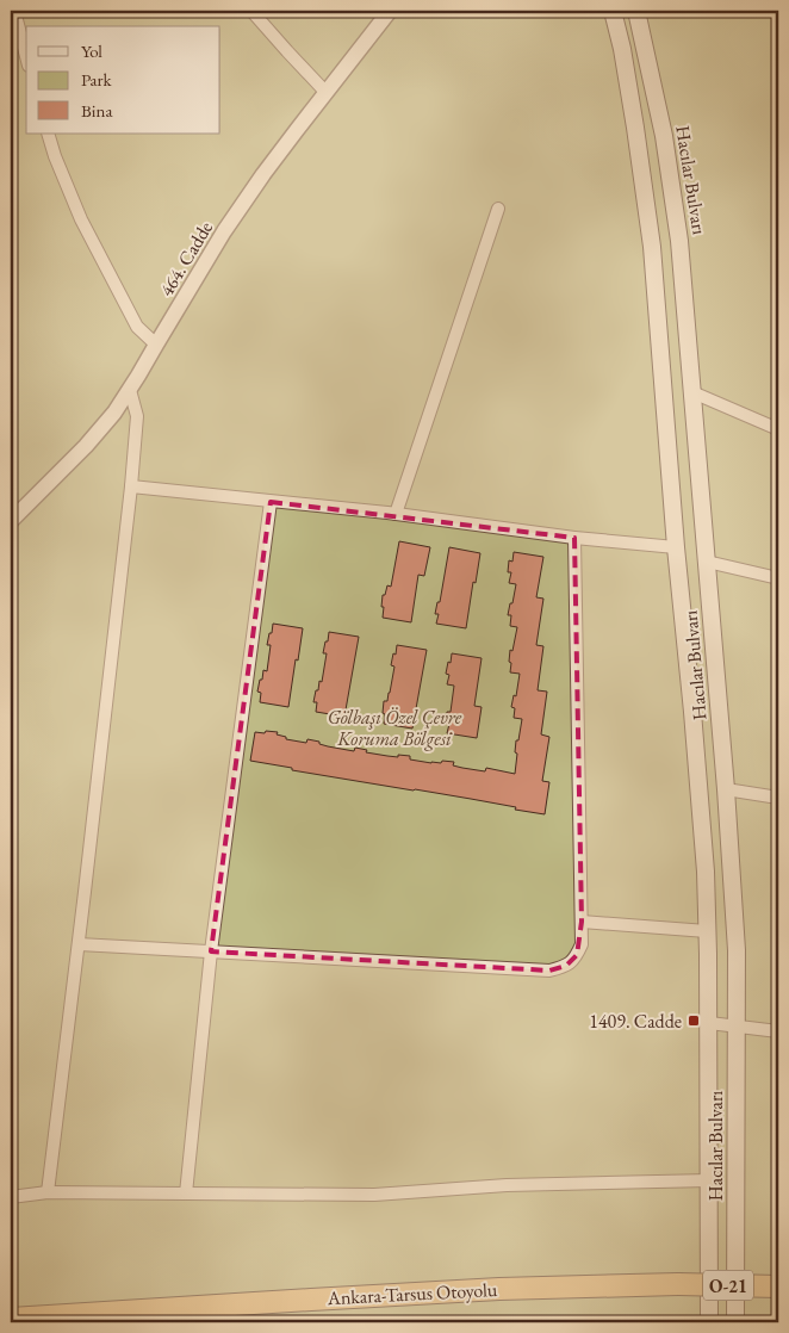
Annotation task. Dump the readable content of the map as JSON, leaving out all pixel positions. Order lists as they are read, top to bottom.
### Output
{
  "streets": {
    "highway": ["O-21", "Ankara-Tarsus Otoyolu"],
    "main road": ["Hacılar Bulvarı"],
    "street": ["464. Cadde"]
  },
  "parks": ["Gölbaşı Özel Çevre Koruma Bölgesi"],
  "places": {
    "transit": ["1409. Cadde"]
  },
  "legend": ["Yol", "Park", "Bina"]
}
